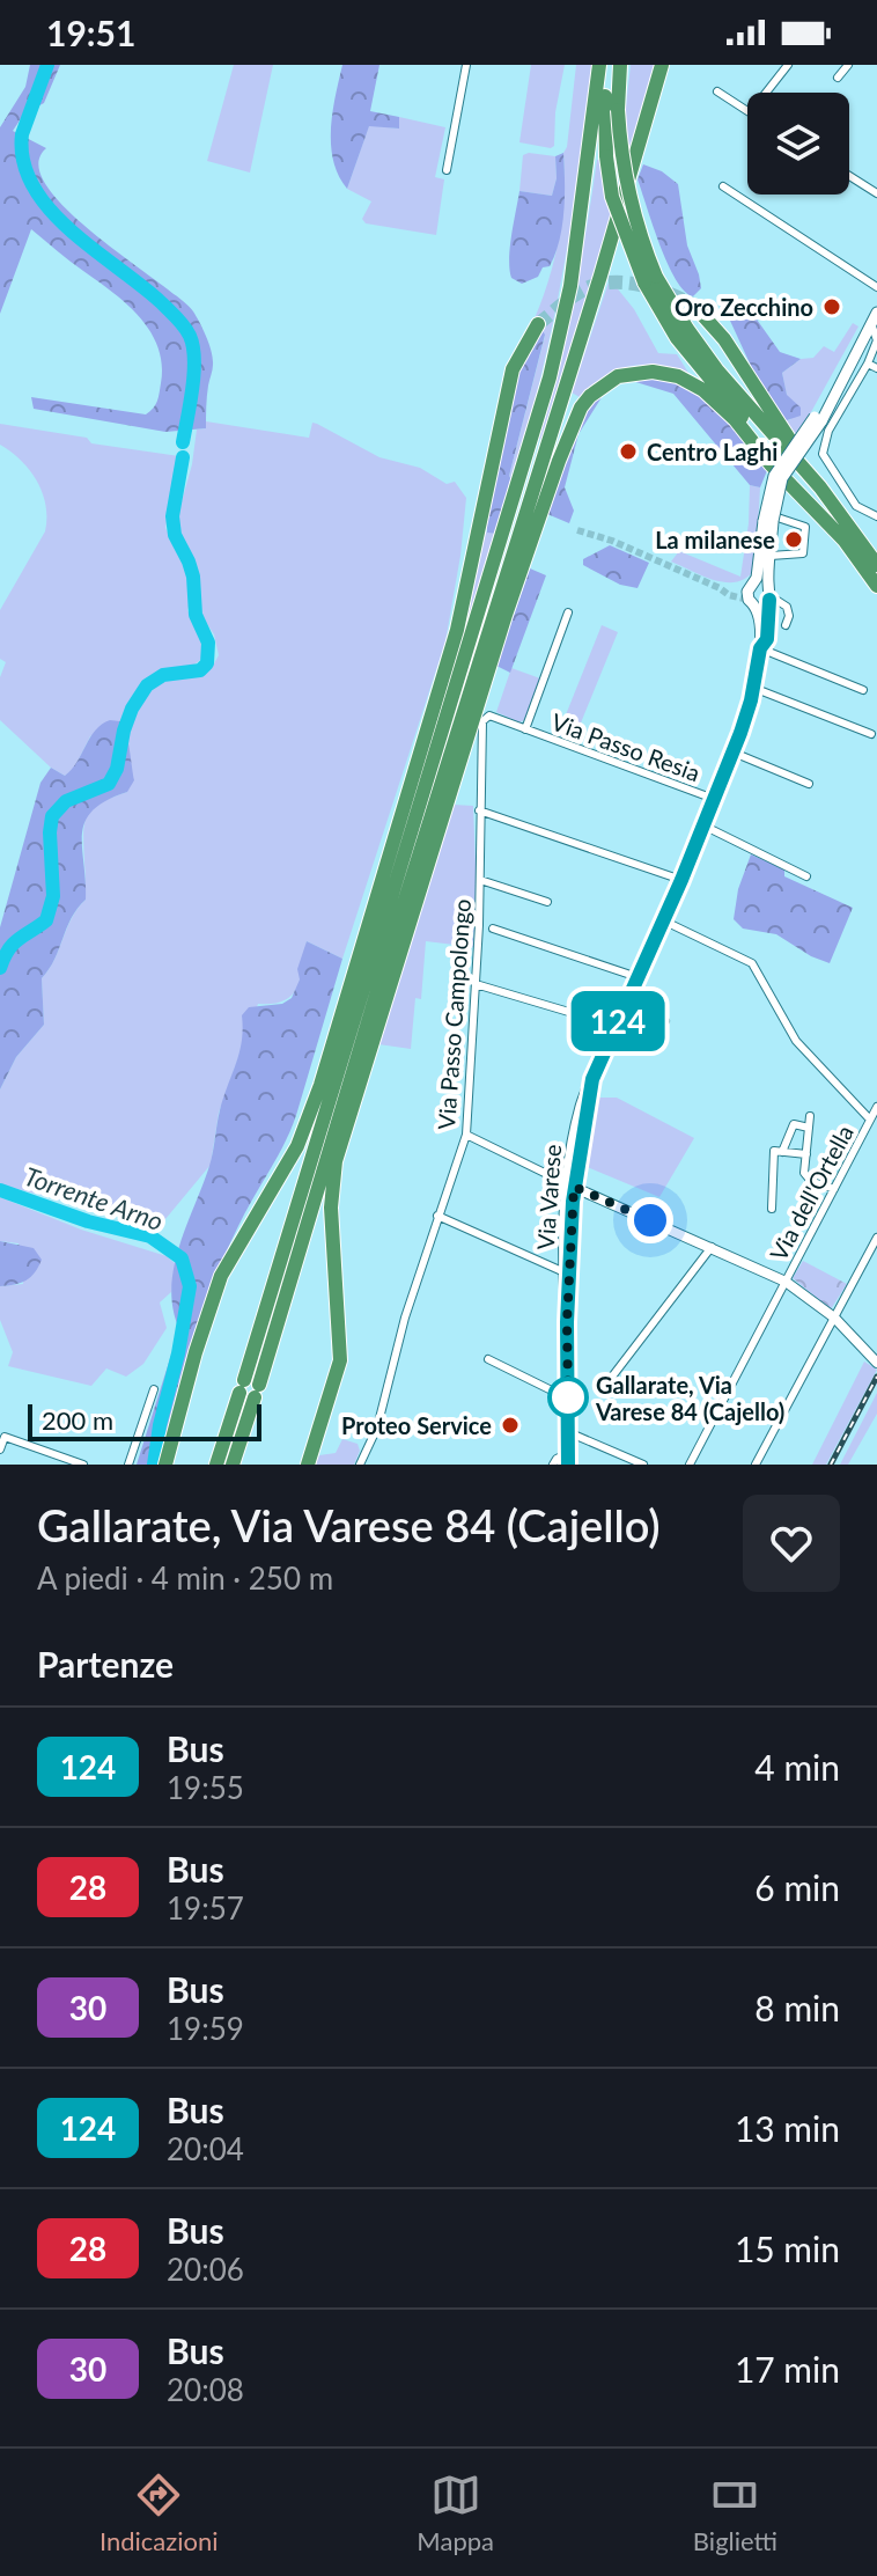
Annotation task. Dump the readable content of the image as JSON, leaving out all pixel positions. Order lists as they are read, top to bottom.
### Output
{
  "streets": {
    "main road": ["Via Varese"],
    "street": ["Via Passo Resia", "Via Passo Campolongo", "Via dell'Ortella"]
  },
  "crossings": [
    ["Via Passo Resia", "Via Passo Campolongo"],
    ["Via Passo Resia", "Via Varese"],
    ["Via dell'Ortella", "Via Varese"]
  ],
  "water": ["Torrente Arno"],
  "places": [
    "Oro Zecchino",
    "Centro Laghi",
    "La milanese",
    "Gallarate, Via Varese 84 (Cajello)",
    "Proteo Service"
  ],
  "lines": ["bus line 124"],
  "scale_bar": "200 m",
  "page": {
    "status": "19:51",
    "on_map": "124",
    "scale": "200 m",
    "heading": [
      ["Gallarate, Via Varese 84 (Cajello)", "A piedi · 4 min · 250 m"],
      "Partenze"
    ],
    "list": [
      {
        "mark": "124",
        "name": "Bus",
        "note": "19:55",
        "value": "4 min"
      },
      {
        "mark": "28",
        "name": "Bus",
        "note": "19:57",
        "value": "6 min"
      },
      {
        "mark": "30",
        "name": "Bus",
        "note": "19:59",
        "value": "8 min"
      },
      {
        "mark": "124",
        "name": "Bus",
        "note": "20:04",
        "value": "13 min"
      },
      {
        "mark": "28",
        "name": "Bus",
        "note": "20:06",
        "value": "15 min"
      },
      {
        "mark": "30",
        "name": "Bus",
        "note": "20:08",
        "value": "17 min"
      }
    ],
    "tabs": ["Indicazioni", "Mappa", "Biglietti"]
  }
}
